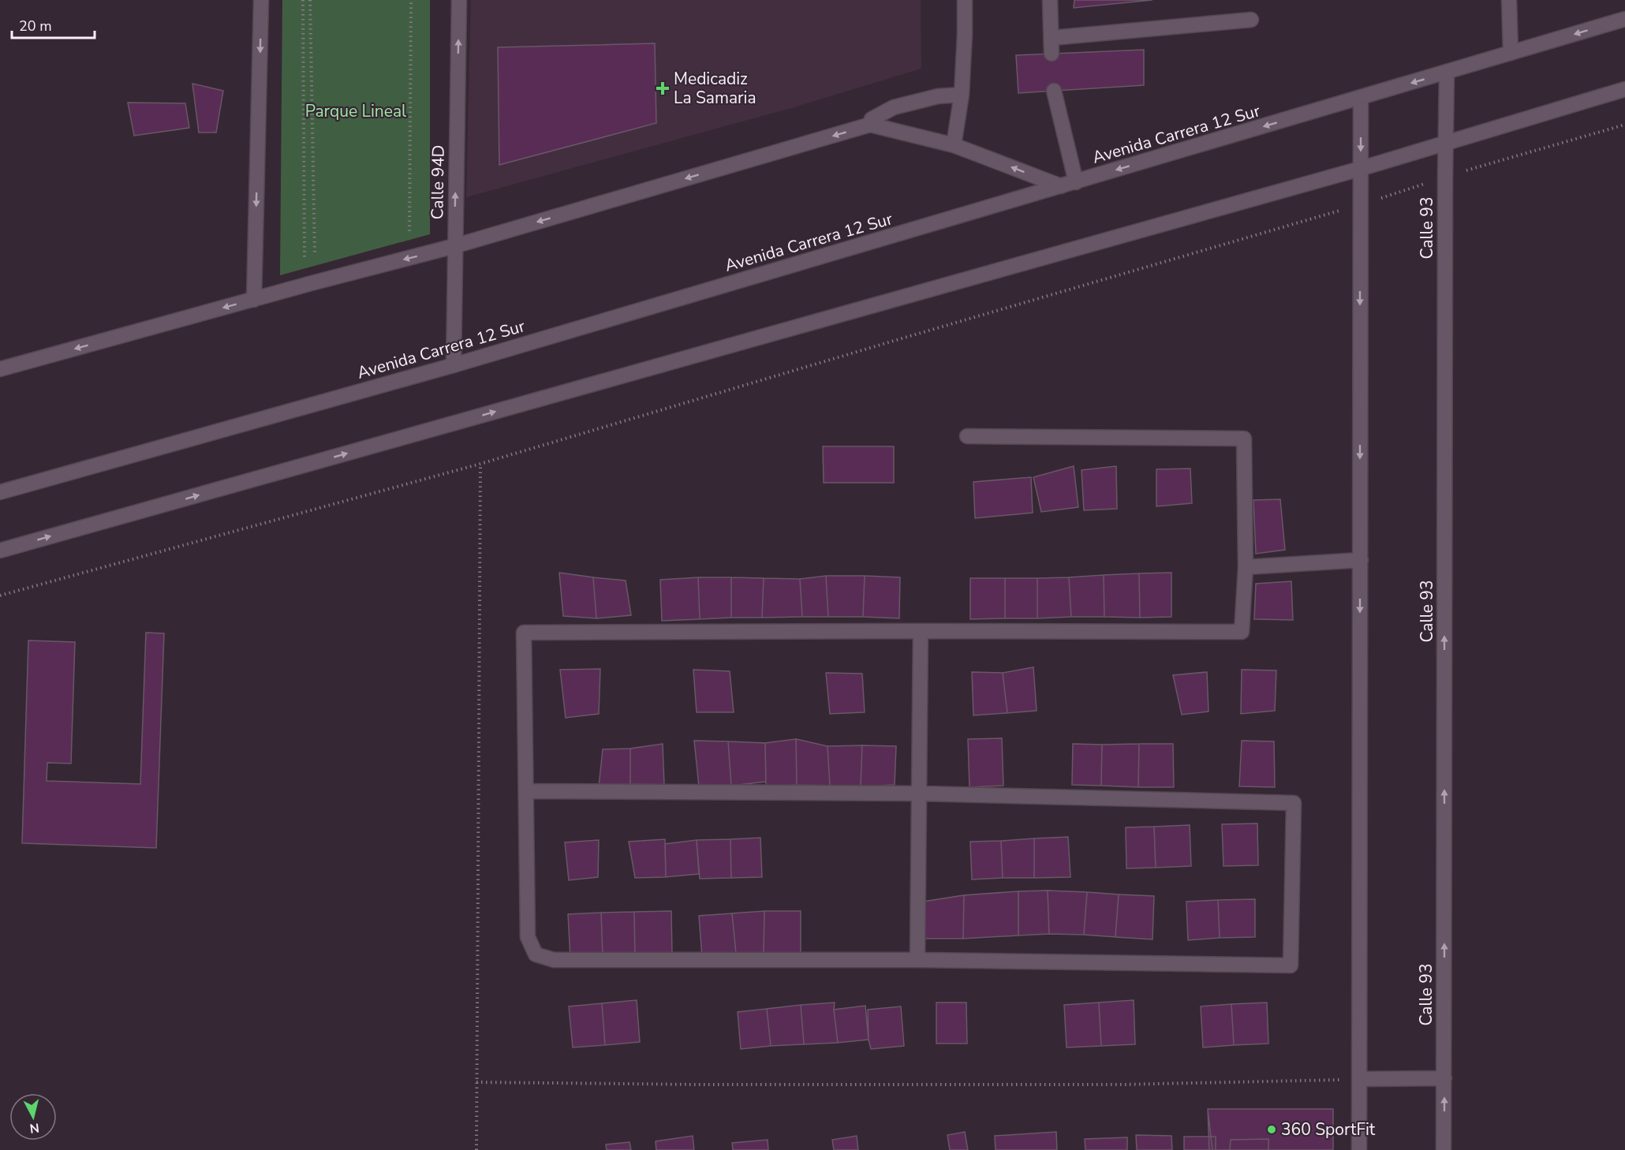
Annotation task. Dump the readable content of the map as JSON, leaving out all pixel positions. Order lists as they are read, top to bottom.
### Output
{
  "streets": {
    "street": ["Avenida Carrera 12 Sur", "Calle 94D", "Calle 93"]
  },
  "crossings": [
    ["Avenida Carrera 12 Sur", "Calle 94D"],
    ["Avenida Carrera 12 Sur", "Calle 93"]
  ],
  "one_way": ["Calle 94D"],
  "parks": ["Parque Lineal"],
  "places": {
    "health": ["Medicadiz La Samaria"],
    "other": ["360 SportFit"]
  },
  "scale_bar": "20 m",
  "north": "bottom"
}
